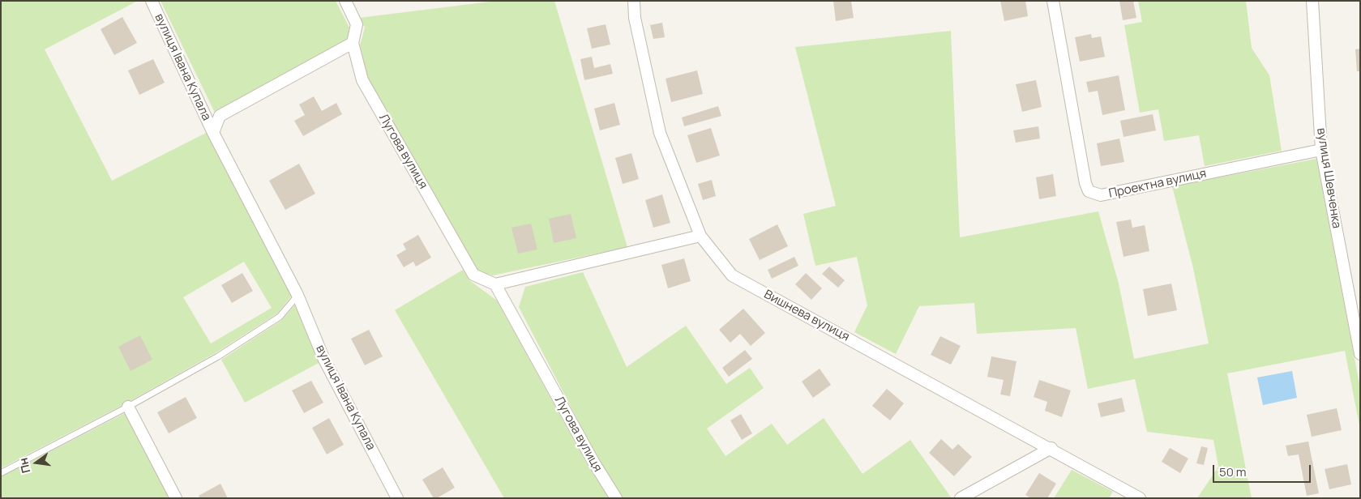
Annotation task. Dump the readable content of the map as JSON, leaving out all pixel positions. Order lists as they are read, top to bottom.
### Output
{
  "streets": {
    "street": [
      "вулиця Івана Купала",
      "Лугова вулиця",
      "вулиця Шевченка",
      "Проектна вулиця",
      "Вишнева вулиця"
    ]
  },
  "crossings": [
    ["вулиця Шевченка", "Проектна вулиця"]
  ],
  "scale_bar": "50 m",
  "north": "left"
}
